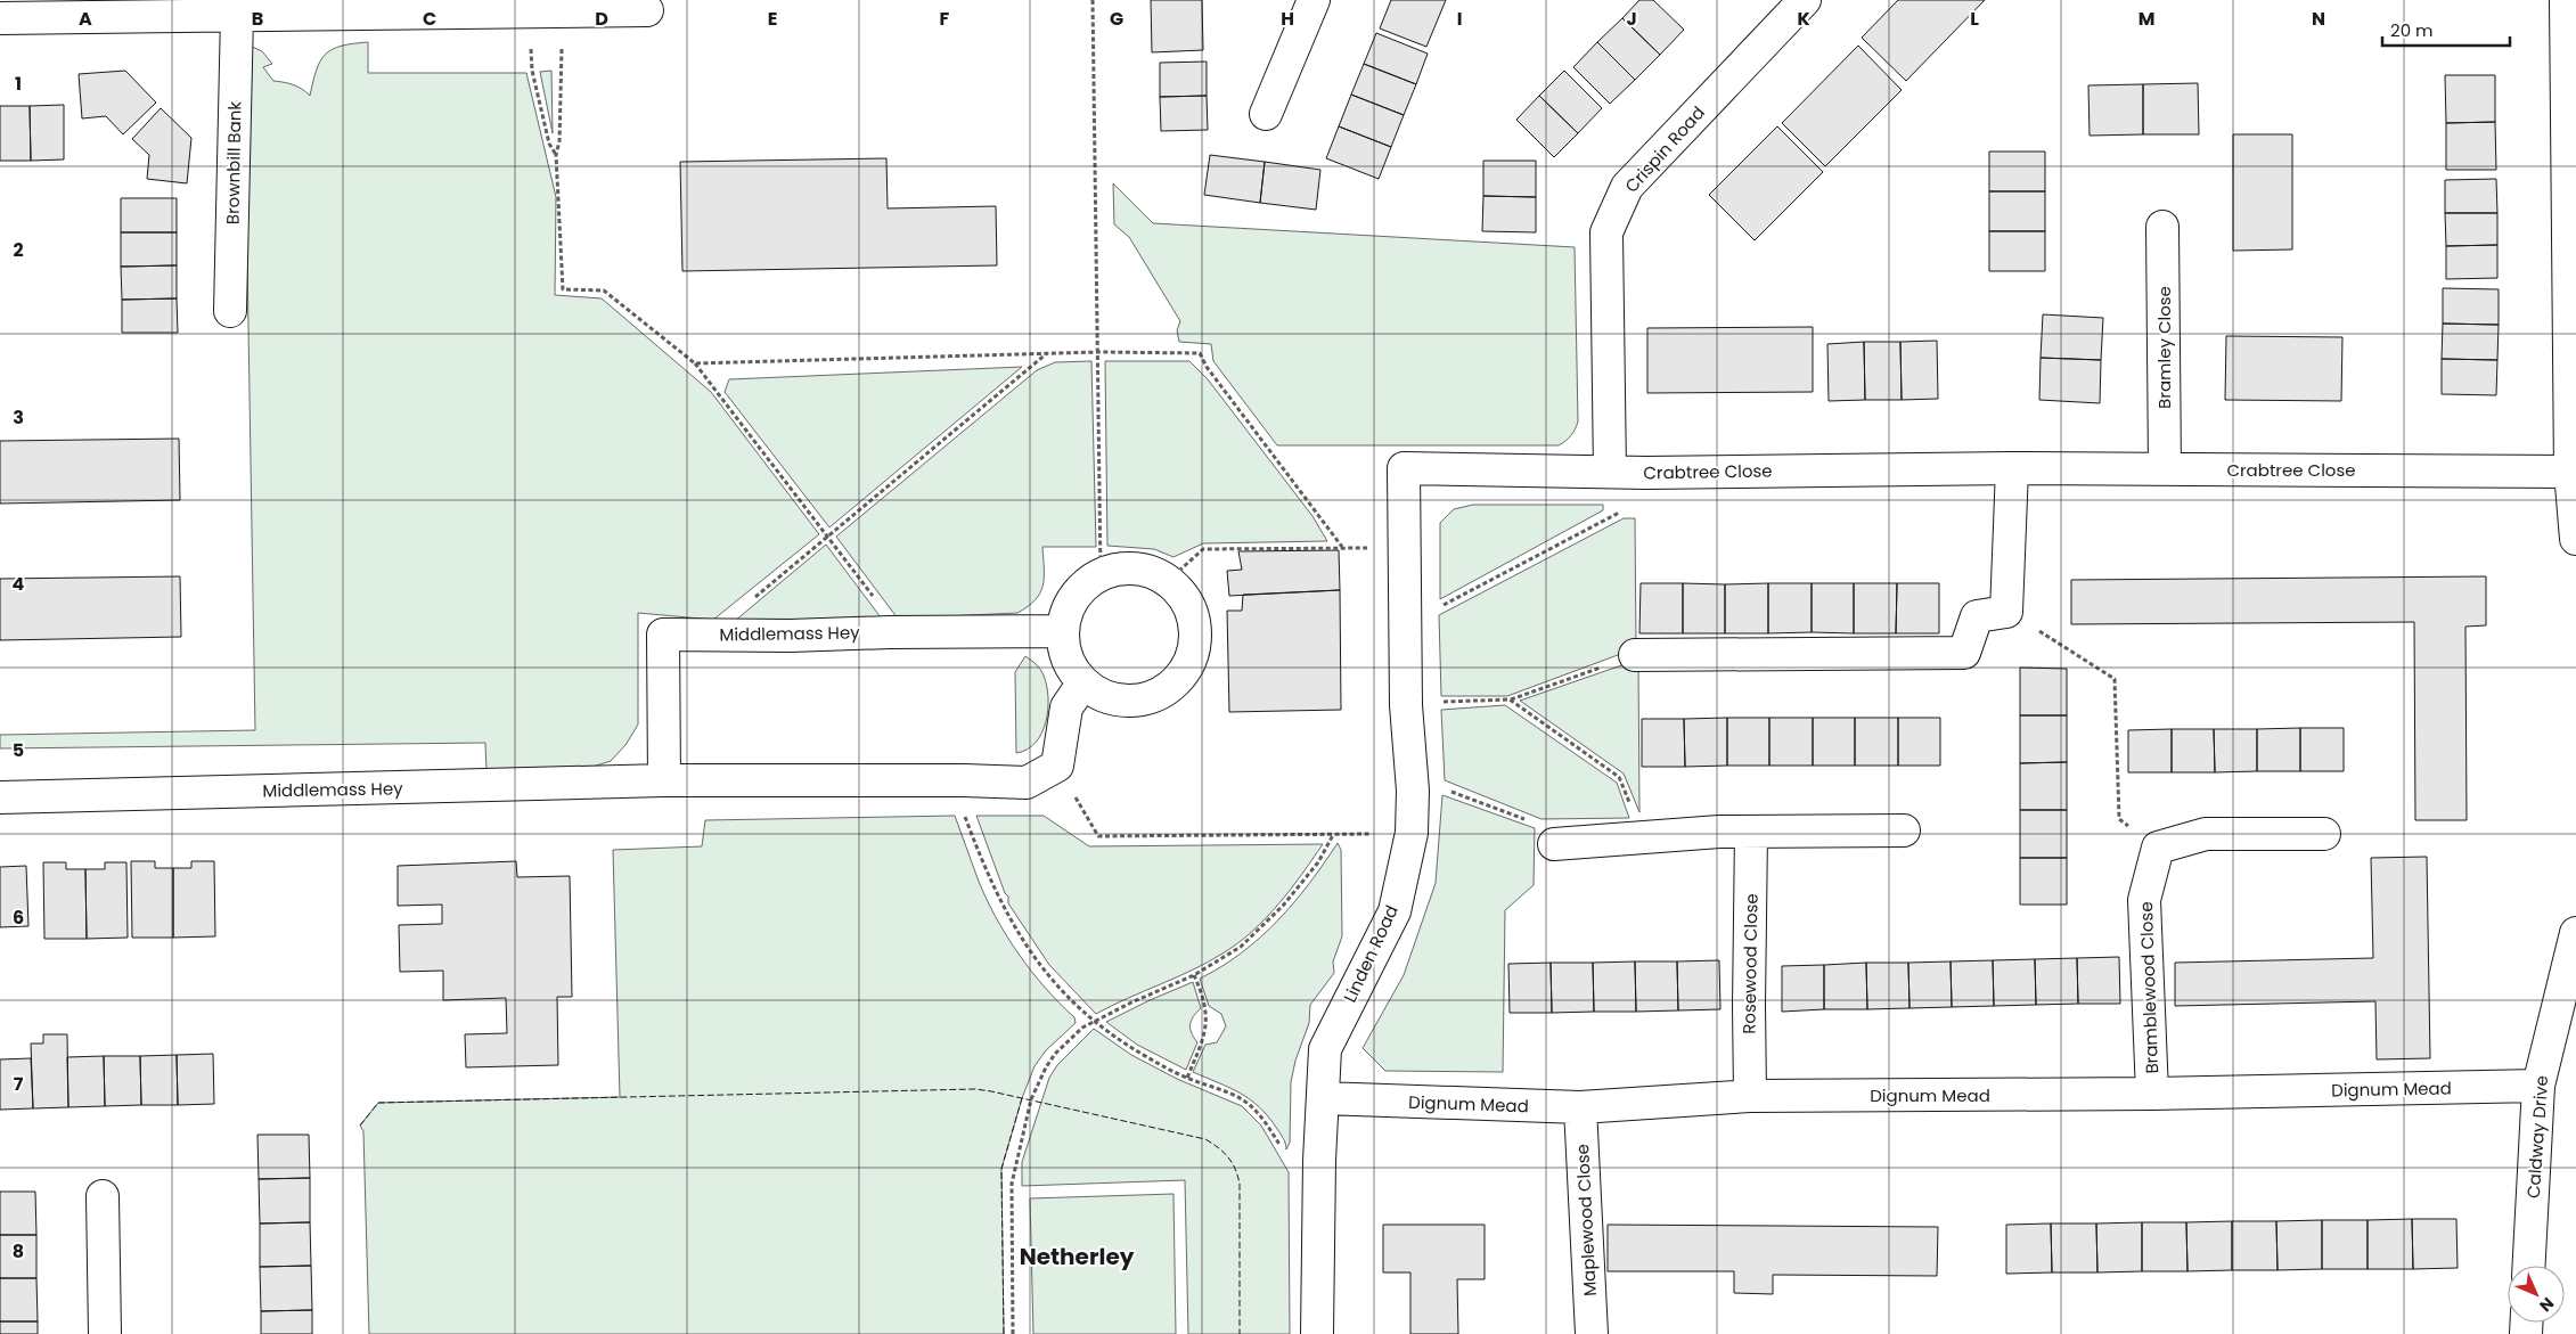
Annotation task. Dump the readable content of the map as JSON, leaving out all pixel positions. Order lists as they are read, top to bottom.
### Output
{
  "streets": {
    "street": [
      "Crispin Road",
      "Brownbill Bank",
      "Bramley Close",
      "Crabtree Close",
      "Middlemass Hey",
      "Linden Road",
      "Rosewood Close",
      "Bramblewood Close",
      "Dignum Mead",
      "Caldway Drive",
      "Maplewood Close"
    ]
  },
  "crossings": [
    ["Crispin Road", "Crabtree Close"],
    ["Bramley Close", "Crabtree Close"],
    ["Crabtree Close", "Linden Road"],
    ["Linden Road", "Dignum Mead"],
    ["Rosewood Close", "Dignum Mead"],
    ["Bramblewood Close", "Dignum Mead"],
    ["Dignum Mead", "Caldway Drive"],
    ["Dignum Mead", "Maplewood Close"]
  ],
  "districts": ["Netherley"],
  "scale_bar": "20 m",
  "north": "bottom right",
  "grid": {
    "columns": [
      "A",
      "B",
      "C",
      "D",
      "E",
      "F",
      "G",
      "H",
      "I",
      "J",
      "K",
      "L",
      "M",
      "N"
    ],
    "rows": [
      "1",
      "2",
      "3",
      "4",
      "5",
      "6",
      "7",
      "8"
    ]
  }
}
